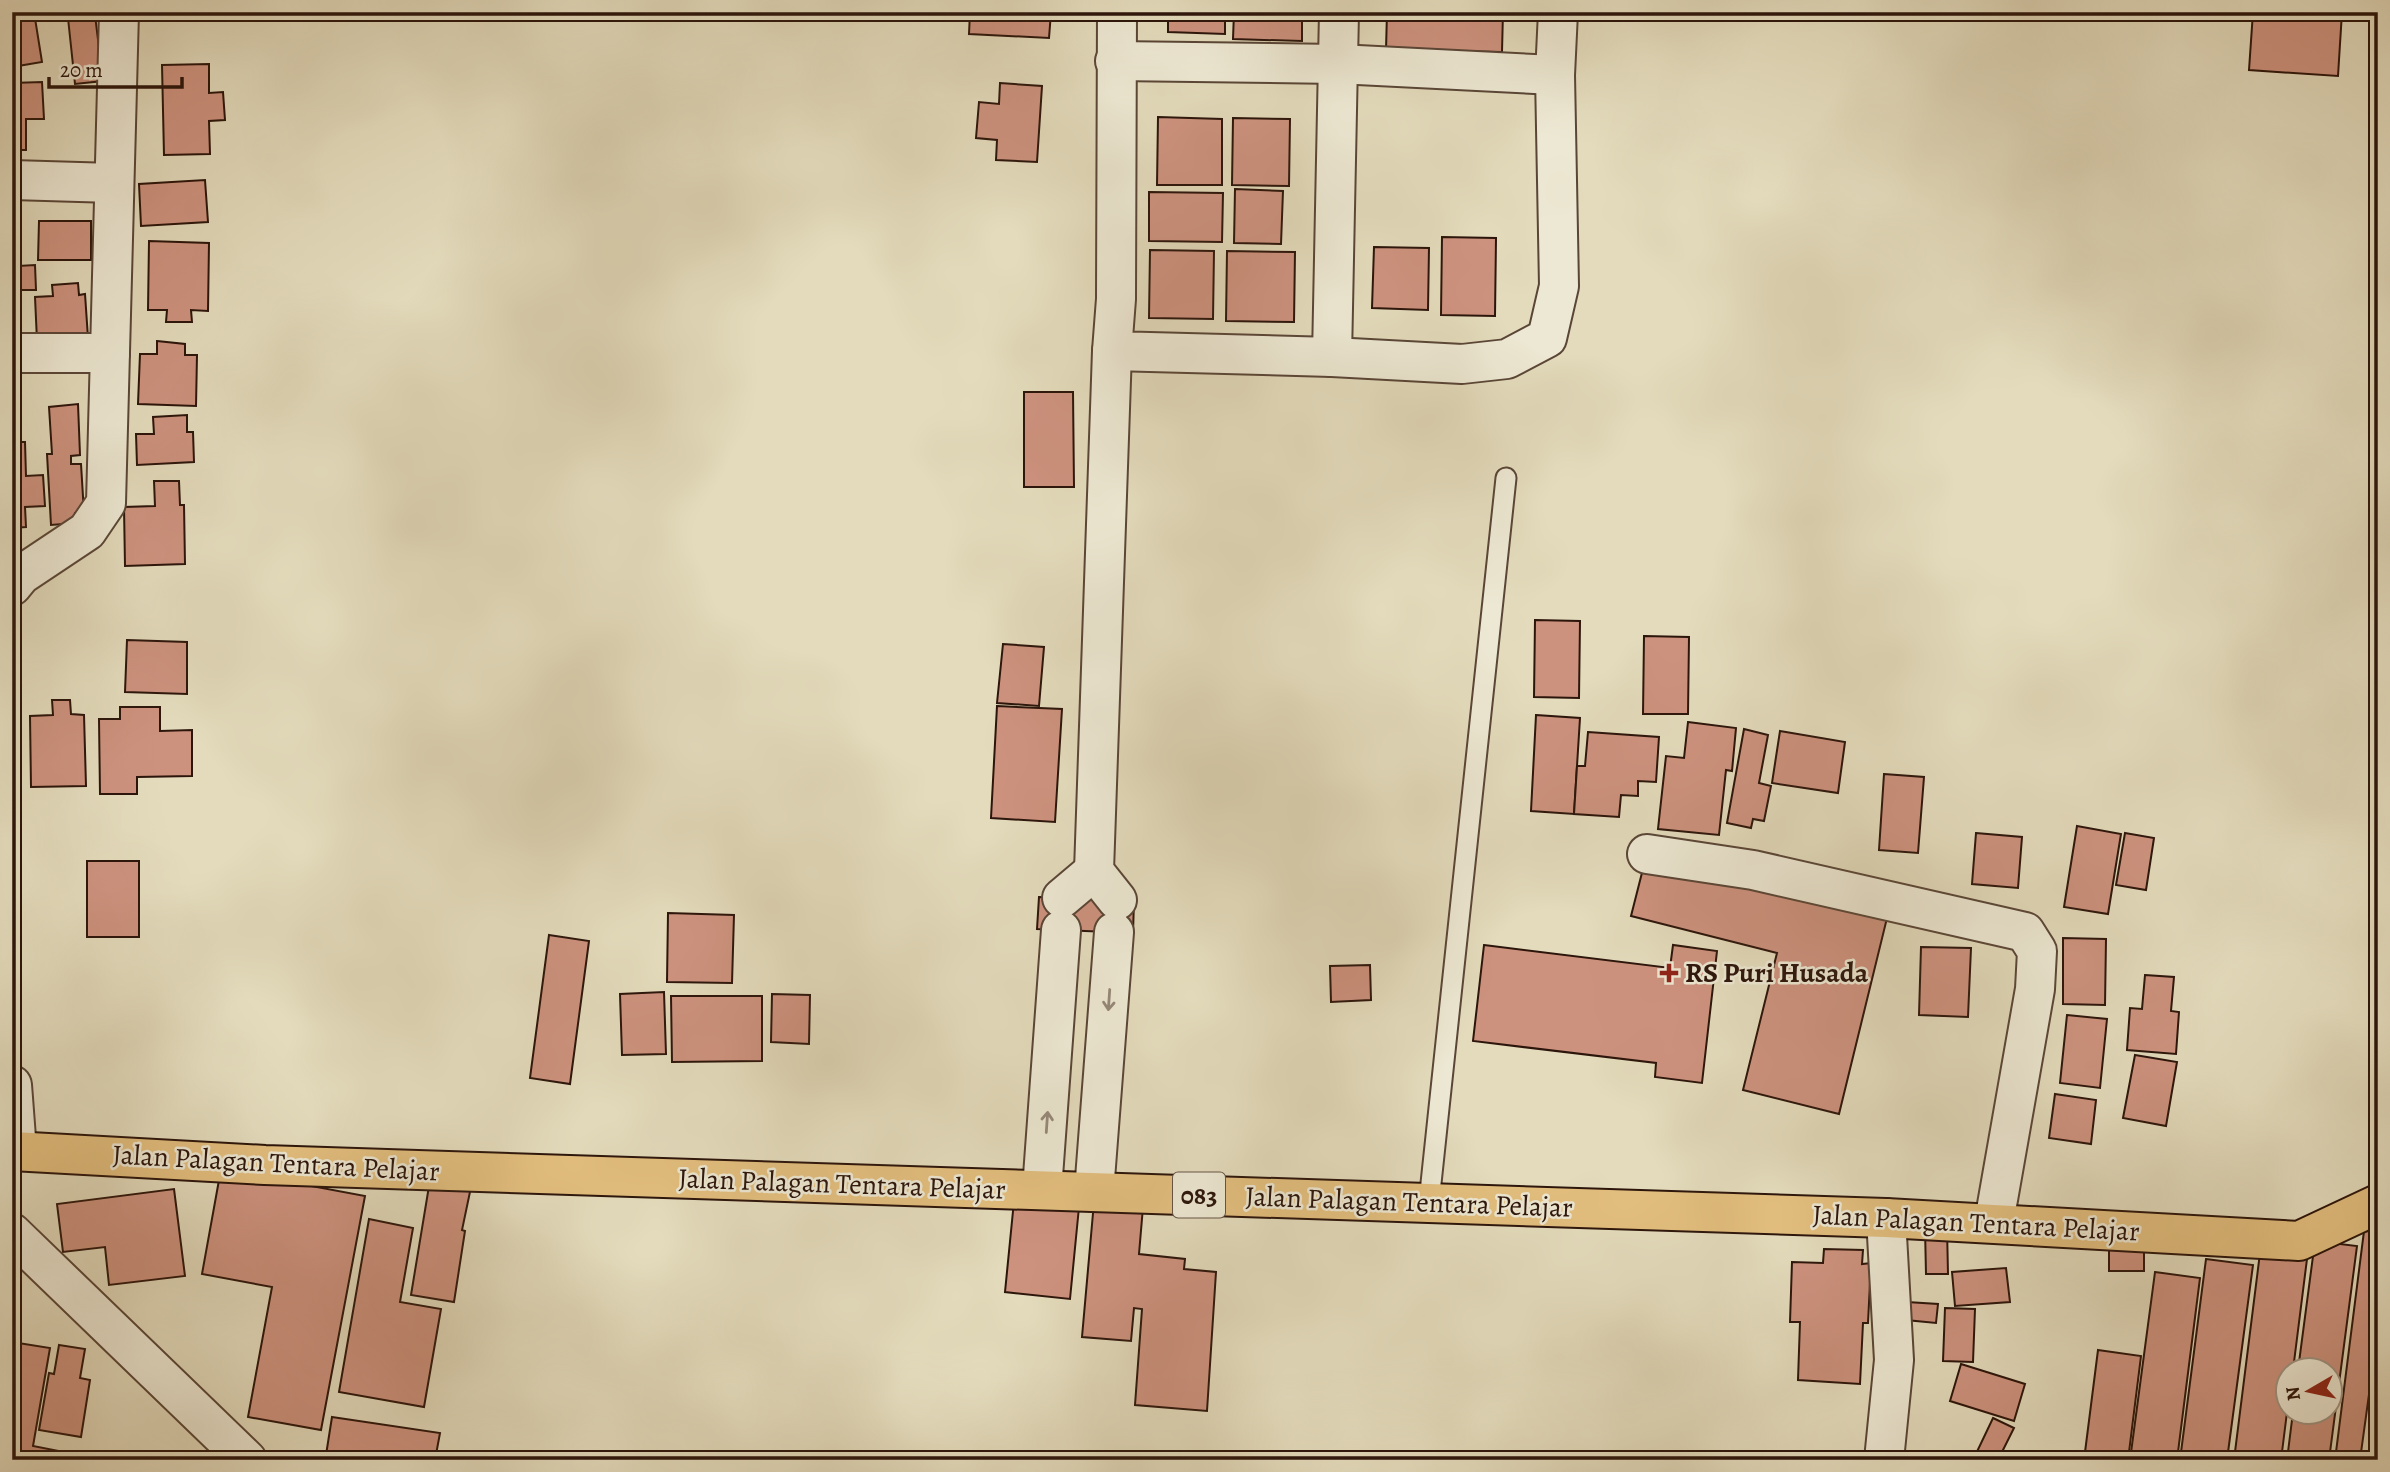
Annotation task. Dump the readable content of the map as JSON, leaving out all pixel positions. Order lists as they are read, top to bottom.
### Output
{
  "streets": {
    "main road": ["Jalan Palagan Tentara Pelajar", "083"]
  },
  "places": {
    "health": ["RS Puri Husada"]
  },
  "scale_bar": "20 m",
  "north": "left"
}
